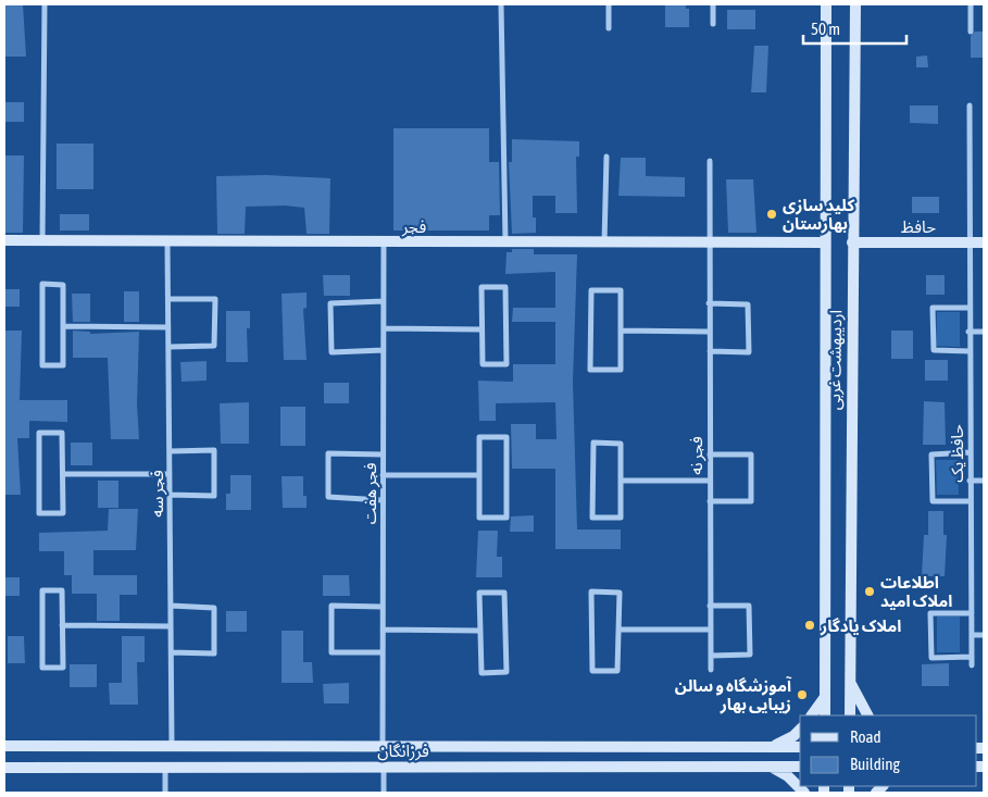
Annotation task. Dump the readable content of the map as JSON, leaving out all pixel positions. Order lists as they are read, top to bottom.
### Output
{
  "streets": {
    "street": [
      "فجر",
      "حافظ",
      "اردیبهشت غربی",
      "حافظ یک",
      "فجر نه",
      "فجر سه",
      "فجر هفت",
      "فرزانگان"
    ]
  },
  "crossings": [
    ["فجر", "اردیبهشت غربی"],
    ["فجر", "فجر نه"],
    ["فجر", "فجر سه"],
    ["فجر", "فجر هفت"],
    ["حافظ", "اردیبهشت غربی"],
    ["حافظ", "حافظ یک"],
    ["فجر سه", "فرزانگان"],
    ["فجر هفت", "فرزانگان"]
  ],
  "places": [
    "کلید سازی بهارستان",
    "اطلاعات املاک امید",
    "املاک یادگار",
    "آموزشگاه و سالن زیبایی بهار"
  ],
  "legend": ["Road", "Building"],
  "scale_bar": "50 m"
}
